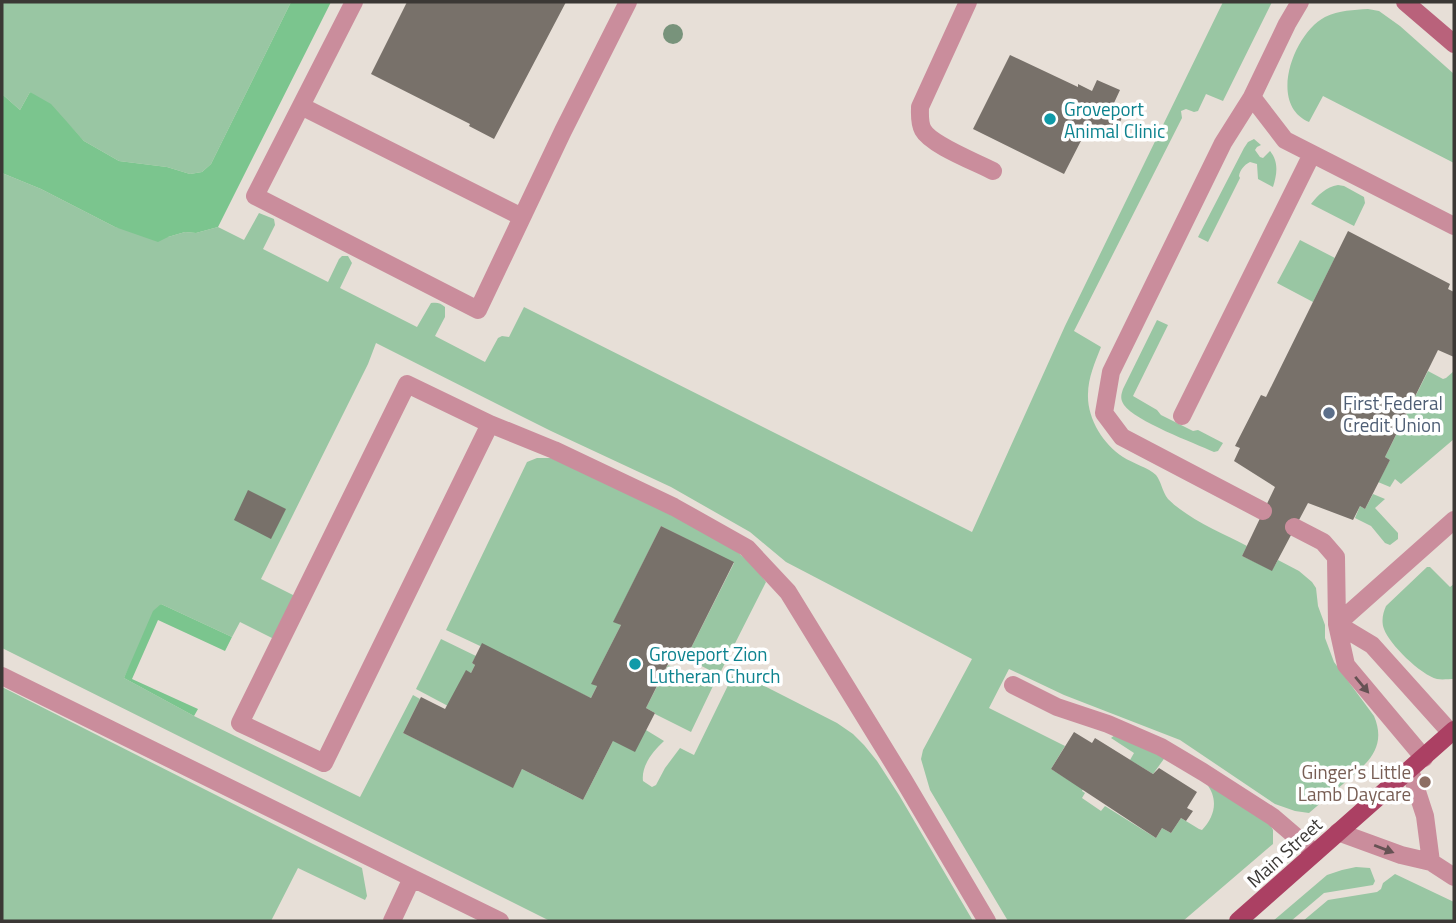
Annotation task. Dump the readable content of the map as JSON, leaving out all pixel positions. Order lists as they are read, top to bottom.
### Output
{
  "streets": {
    "main road": ["Main Street"]
  },
  "places": [
    "Groveport Animal Clinic",
    "First Federal Credit Union",
    "Groveport Zion Lutheran Church",
    "Ginger's Little Lamb Daycare"
  ]
}
